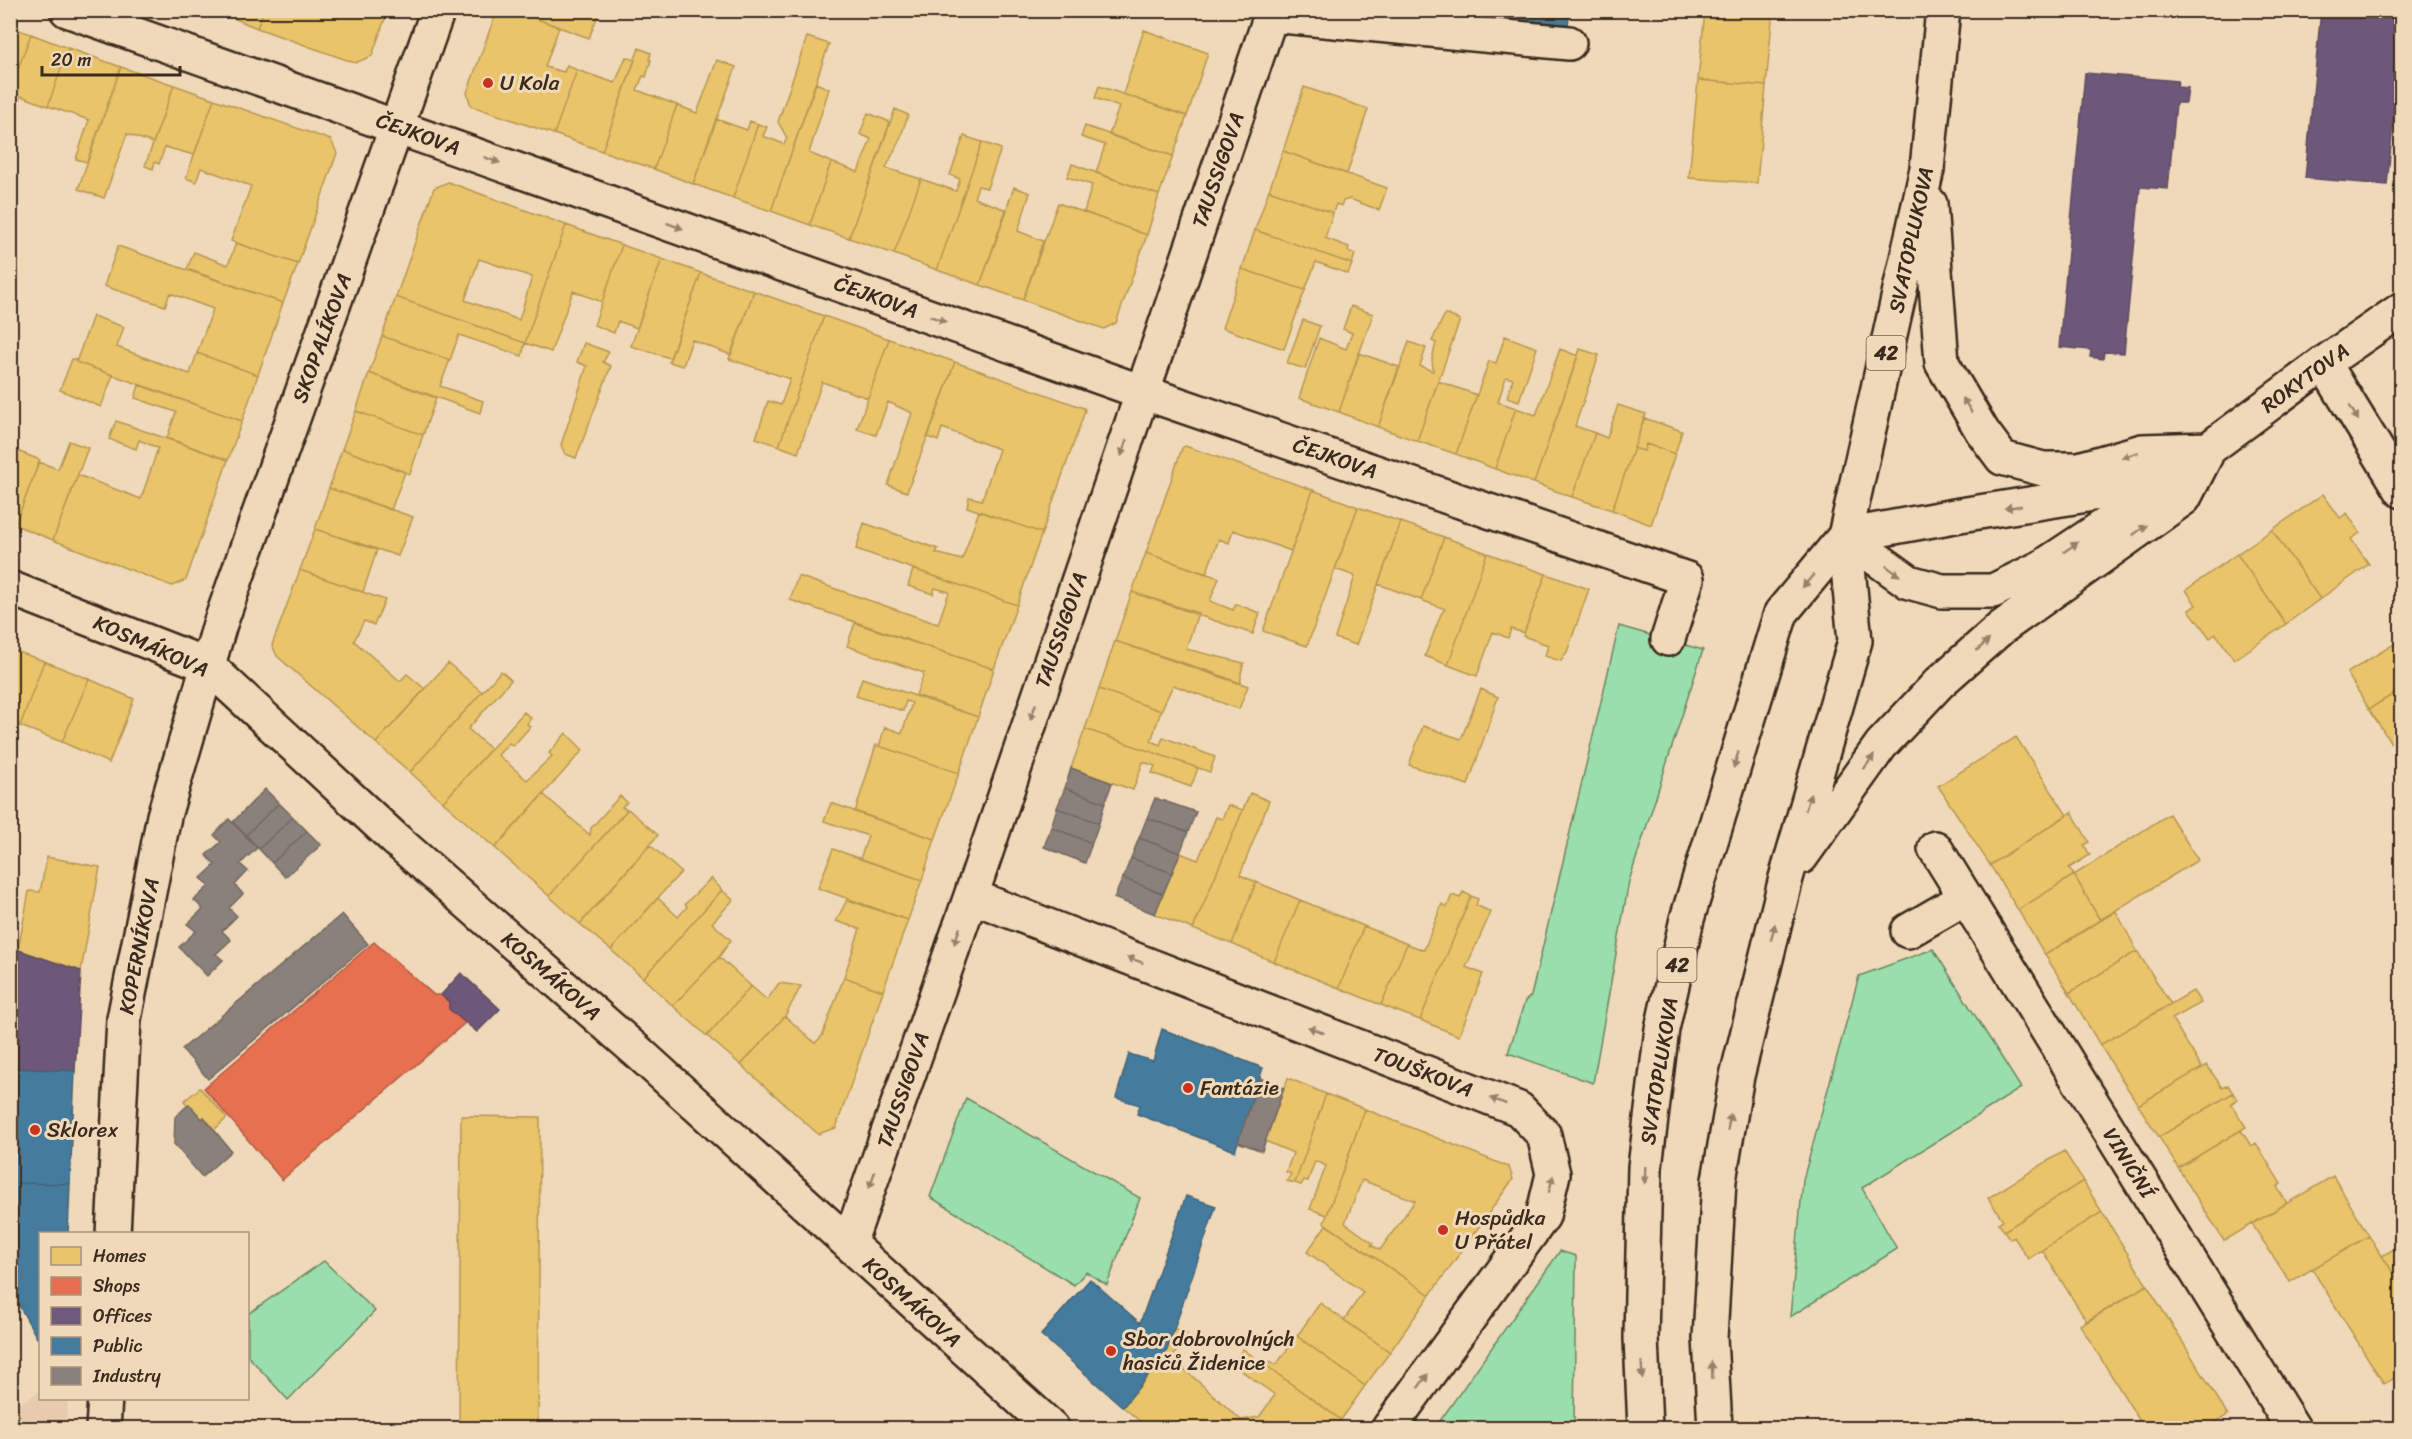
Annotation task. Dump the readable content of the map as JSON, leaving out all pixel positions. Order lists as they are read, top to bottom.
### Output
{
  "streets": {
    "street": [
      "ČEJKOVA",
      "TAUSSIGOVA",
      "SVATOPLUKOVA",
      "SKOPALÍKOVA",
      "42",
      "ROKYTOVA",
      "KOSMÁKOVA",
      "KOPERNÍKOVA",
      "TOUŠKOVA",
      "VINIČNÍ"
    ]
  },
  "crossings": [
    ["ČEJKOVA", "TAUSSIGOVA"],
    ["ČEJKOVA", "SKOPALÍKOVA"],
    ["TAUSSIGOVA", "KOSMÁKOVA"],
    ["TAUSSIGOVA", "TOUŠKOVA"],
    ["SKOPALÍKOVA", "KOSMÁKOVA"],
    ["SKOPALÍKOVA", "KOPERNÍKOVA"],
    ["KOSMÁKOVA", "KOPERNÍKOVA"]
  ],
  "one_way": ["ČEJKOVA", "TAUSSIGOVA"],
  "places": [
    "U Kola",
    "Fantázie",
    "Sklorex",
    "Hospůdka U Přátel",
    "Sbor dobrovolných hasičů Židenice"
  ],
  "legend": [
    "Homes",
    "Shops",
    "Offices",
    "Public",
    "Industry"
  ],
  "scale_bar": "20 m"
}
